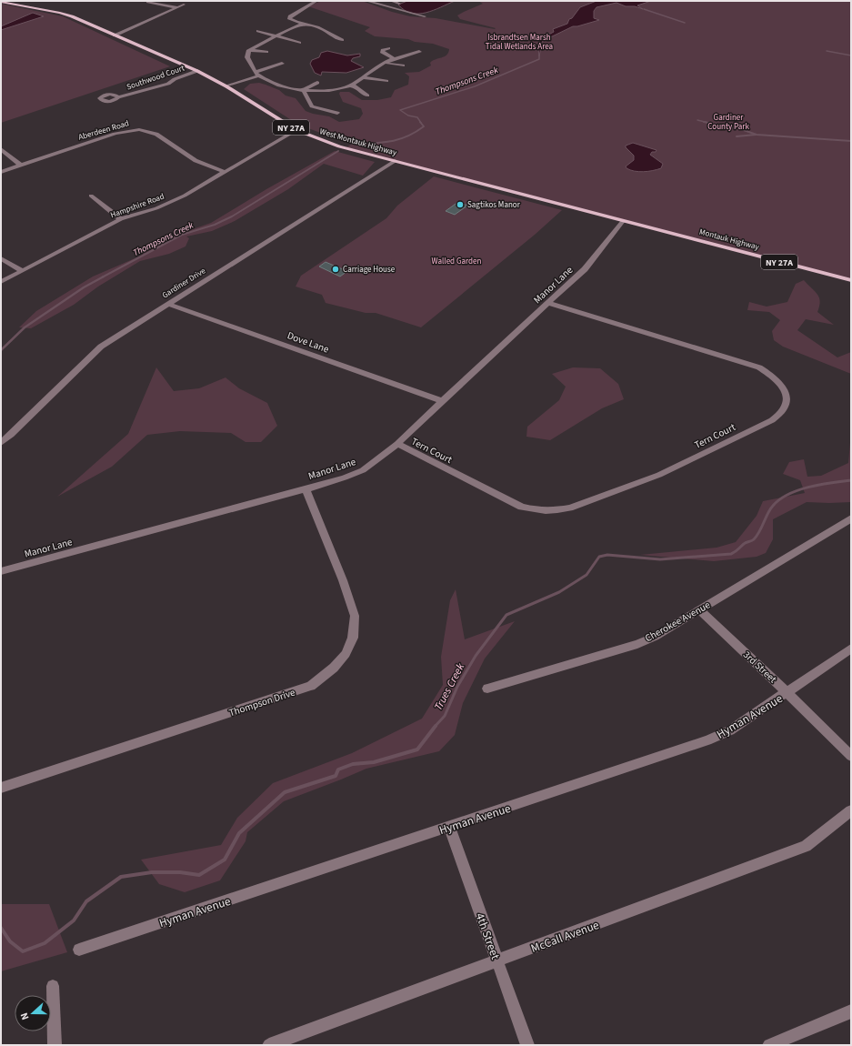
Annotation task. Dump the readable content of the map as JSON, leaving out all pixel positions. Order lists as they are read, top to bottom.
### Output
{
  "streets": {
    "main road": ["NY 27A", "West Montauk Highway", "Montauk Highway"],
    "street": [
      "Southwood Court",
      "Aberdeen Road",
      "Hampshire Road",
      "Gardiner Drive",
      "Manor Lane",
      "Dove Lane",
      "Tern Court",
      "Cherokee Avenue",
      "3rd Street",
      "Thompson Drive",
      "Hyman Avenue",
      "4th Street",
      "McCall Avenue"
    ]
  },
  "crossings": [
    ["Southwood Court", "West Montauk Highway"],
    ["Aberdeen Road", "Hampshire Road"],
    ["West Montauk Highway", "Hampshire Road"],
    ["West Montauk Highway", "Montauk Highway"],
    ["West Montauk Highway", "Gardiner Drive"],
    ["West Montauk Highway", "Manor Lane"],
    ["Montauk Highway", "Manor Lane"],
    ["Gardiner Drive", "Dove Lane"],
    ["Manor Lane", "Dove Lane"],
    ["Manor Lane", "Tern Court"],
    ["Manor Lane", "Thompson Drive"],
    ["Cherokee Avenue", "3rd Street"],
    ["3rd Street", "Hyman Avenue"],
    ["Hyman Avenue", "4th Street"],
    ["4th Street", "McCall Avenue"]
  ],
  "water": ["Thompsons Creek", "Trues Creek"],
  "parks": ["Isbrandtsen Marsh Tidal Wetlands Area", "Gardiner County Park", "Walled Garden"],
  "places": ["Sagtikos Manor", "Carriage House"],
  "north": "left"
}
